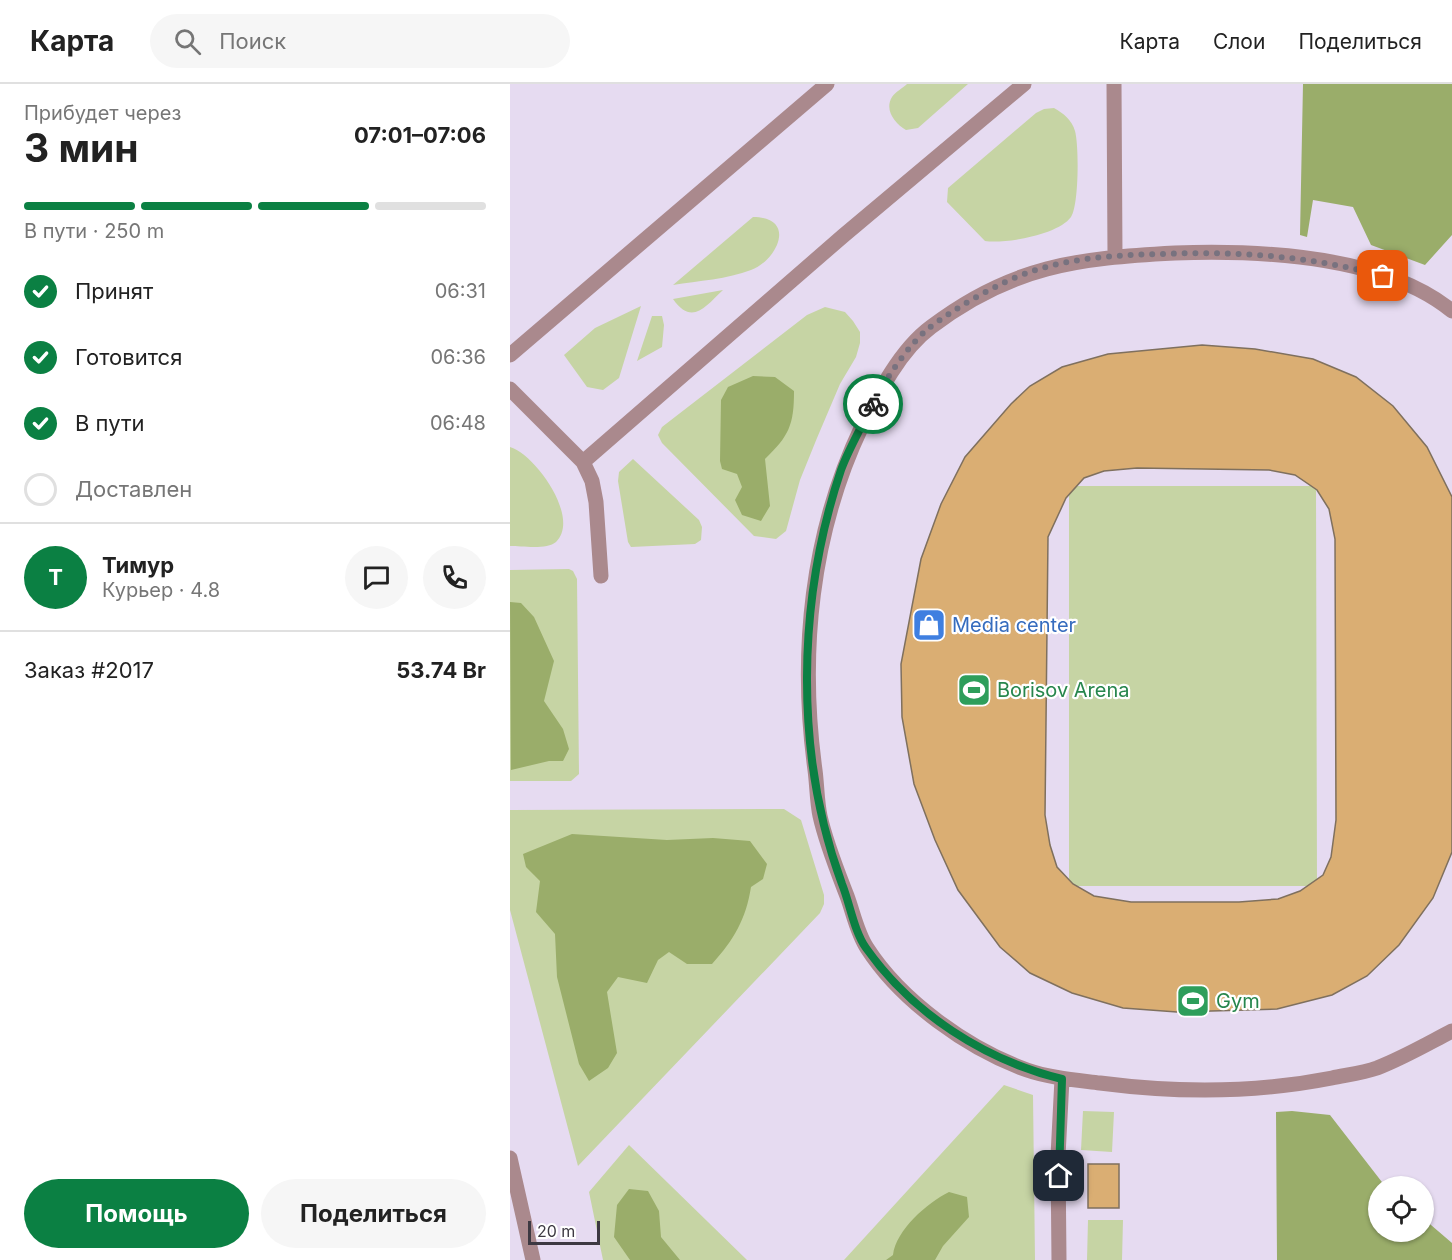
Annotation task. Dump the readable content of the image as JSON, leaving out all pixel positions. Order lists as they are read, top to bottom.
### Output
{
  "places": {
    "shop": ["Media center"],
    "sports": ["Borisov Arena", "Gym"]
  },
  "scale_bar": "20 m",
  "page": {
    "header": "Карта",
    "search": "Поиск",
    "nav": ["Карта", "Слои", "Поделиться"],
    "heading": ["3 мин", "Прибудет через", "07:01–07:06"],
    "panel": [
      "Тимур",
      "Курьер · 4.8",
      "Заказ #2017",
      "53.74 Br"
    ],
    "bar": "В пути · 250 m",
    "list": [
      ["Принят", "06:31"],
      ["Готовится", "06:36"],
      ["В пути", "06:48"],
      "Доставлен"
    ],
    "round": "Т",
    "buttons": ["Помощь", "Поделиться"],
    "scale": "20 m"
  }
}
